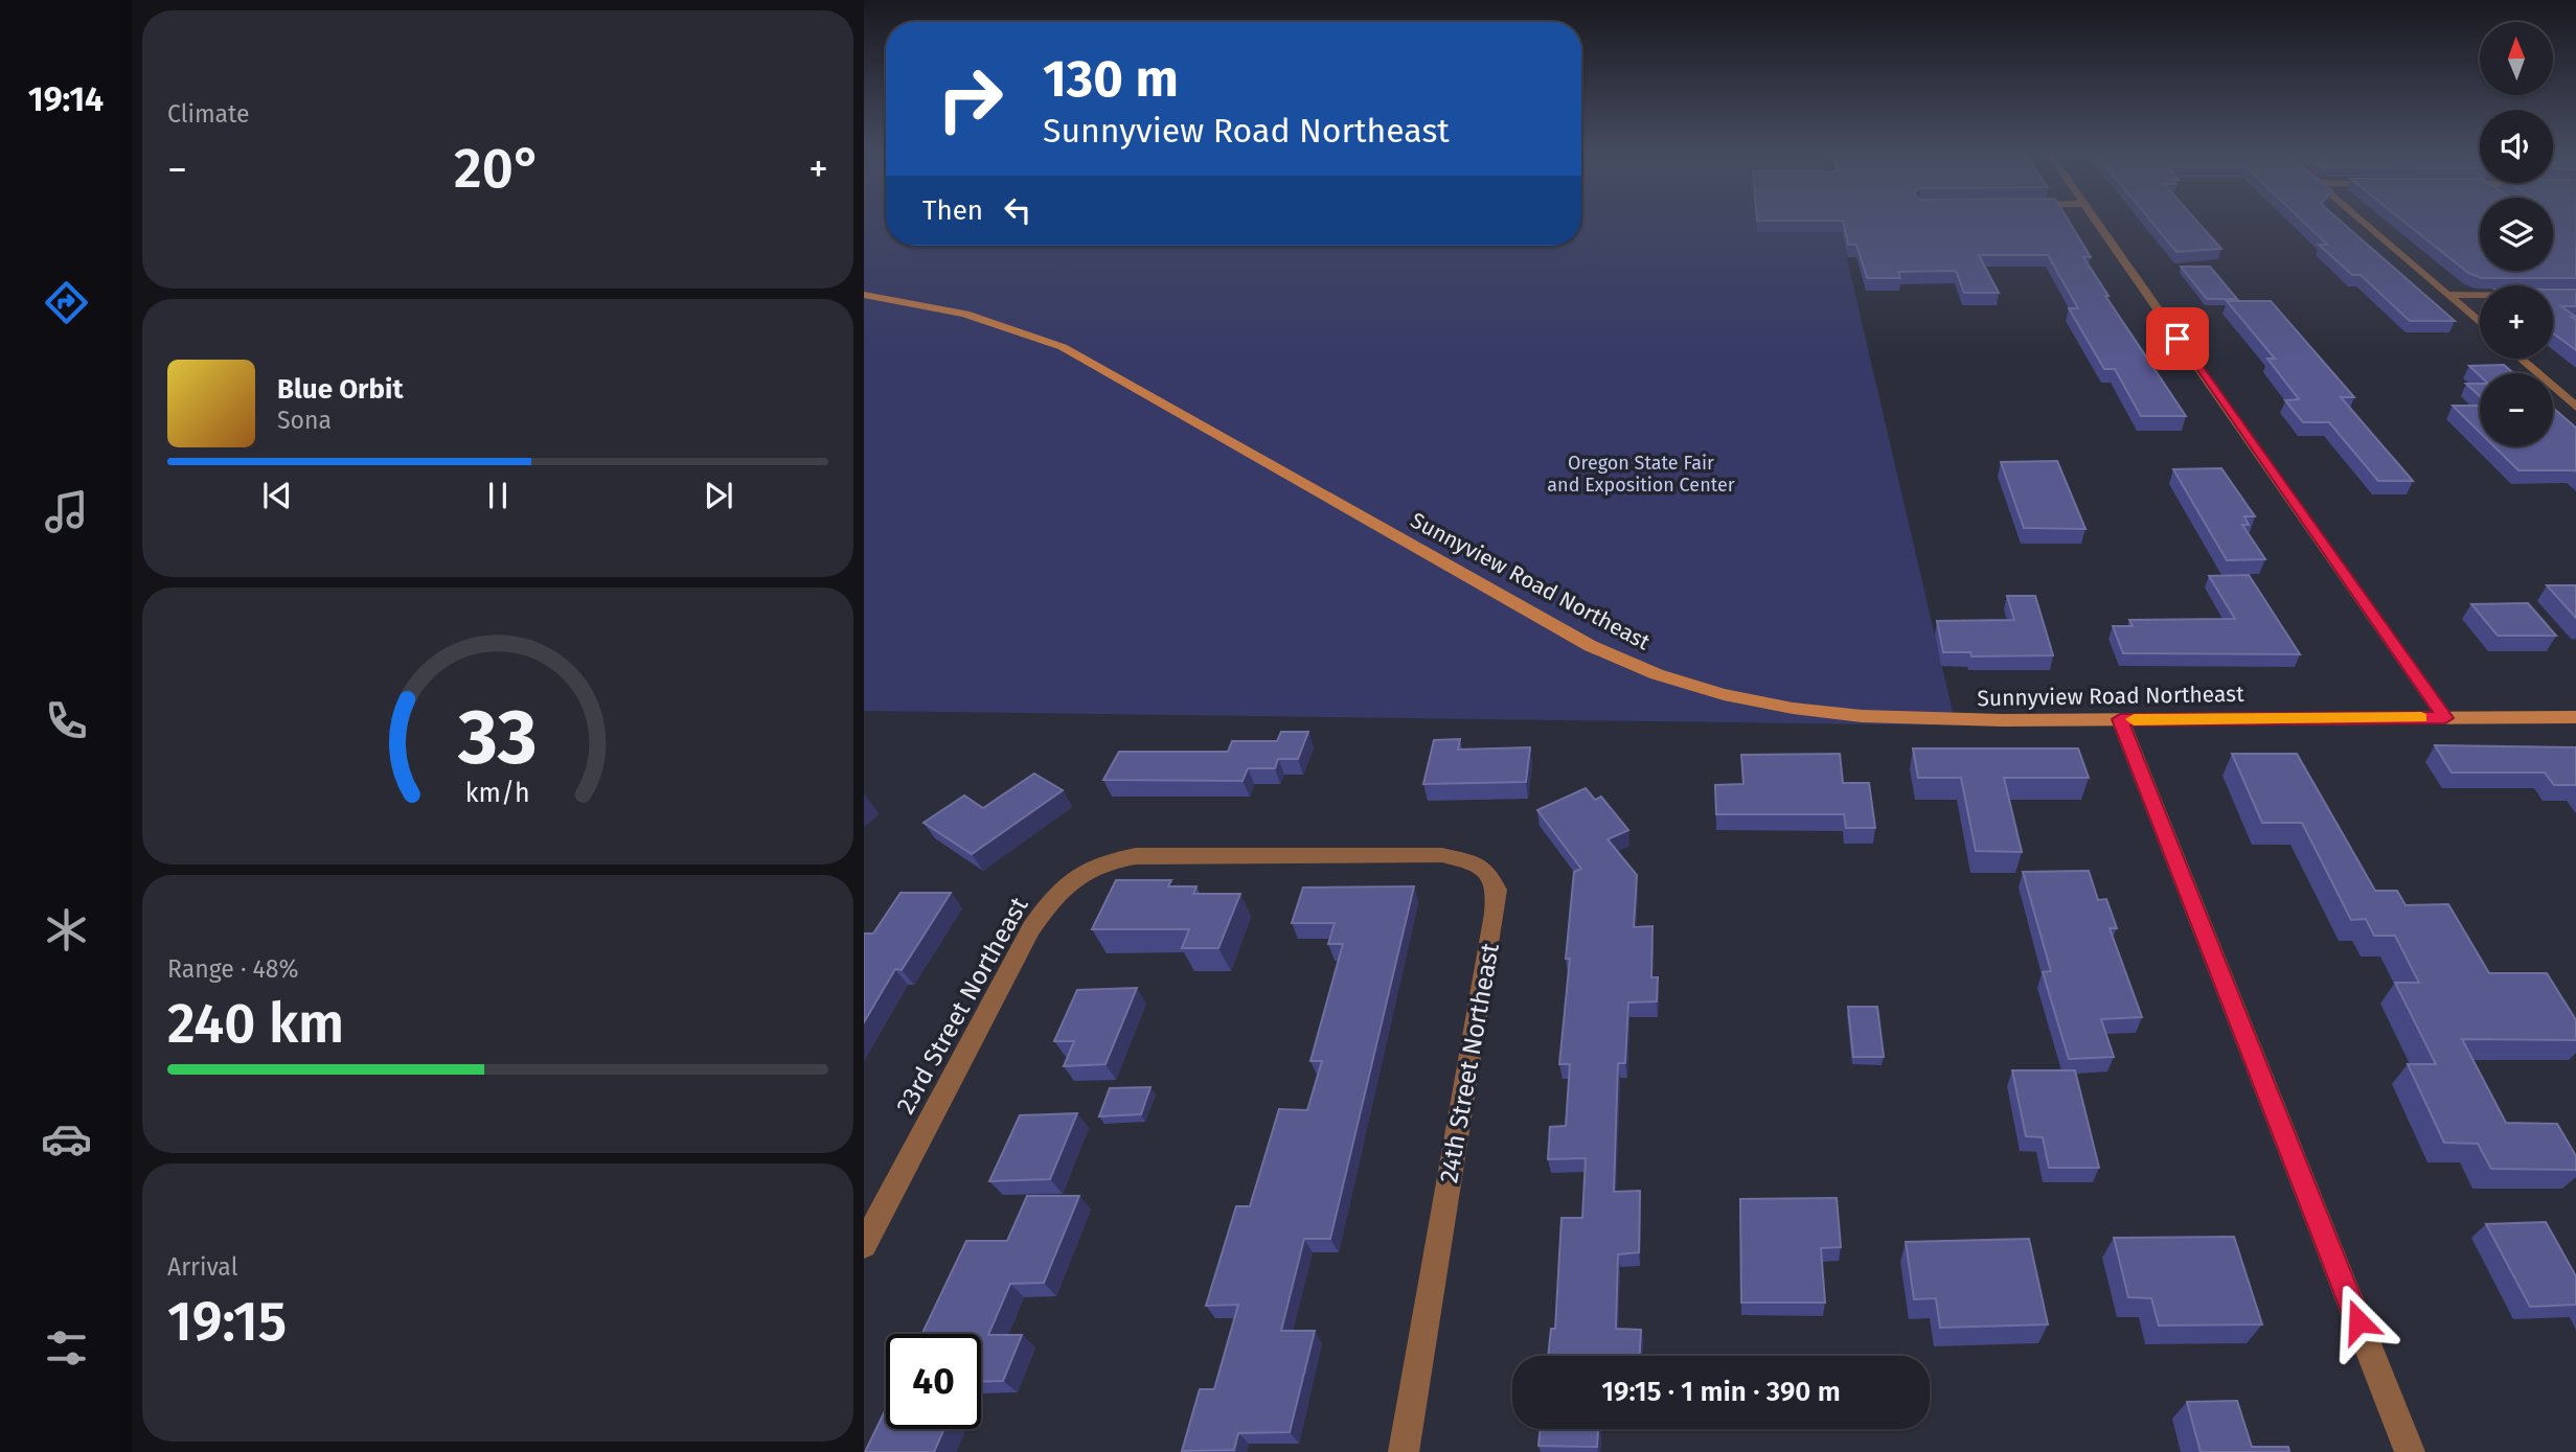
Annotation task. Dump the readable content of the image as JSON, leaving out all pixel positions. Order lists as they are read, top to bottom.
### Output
{
  "streets": {
    "main road": ["Sunnyview Road Northeast"],
    "street": ["23rd Street Northeast", "24th Street Northeast"]
  },
  "crossings": [
    ["23rd Street Northeast", "24th Street Northeast"]
  ],
  "parks": ["Oregon State Fair and Exposition Center"],
  "north": "top",
  "page": {
    "tabs": "19:14",
    "tile": [
      "Climate",
      ["Range · 48%", "240 km"],
      ["Arrival", "19:15"]
    ],
    "map_buttons": ["+", "−"],
    "turn": ["130 m", "Sunnyview Road Northeast"],
    "heat": ["−", "20°", "+"],
    "then": "Then",
    "song": ["Blue Orbit", "Sona"],
    "limit": "40",
    "trip": "19:15 · 1 min · 390 m",
    "gauge": ["33", "km/h"]
  }
}
